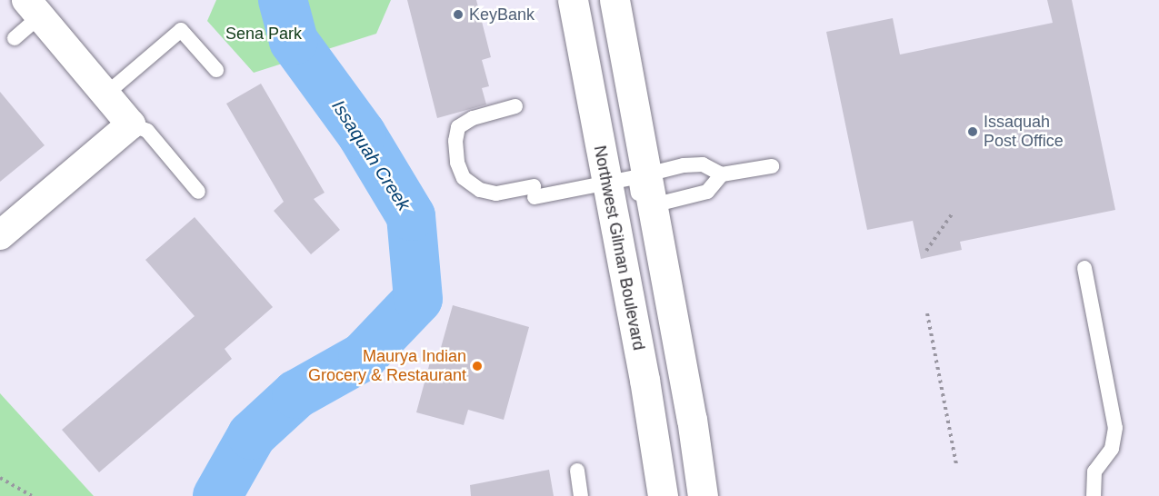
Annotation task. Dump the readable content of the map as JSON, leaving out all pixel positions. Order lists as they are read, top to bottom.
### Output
{
  "streets": {
    "street": ["Northwest Gilman Boulevard"]
  },
  "water": ["Issaquah Creek"],
  "parks": ["Sena Park"],
  "places": ["KeyBank", "Issaquah Post Office", "Maurya Indian Grocery & Restaurant"]
}
